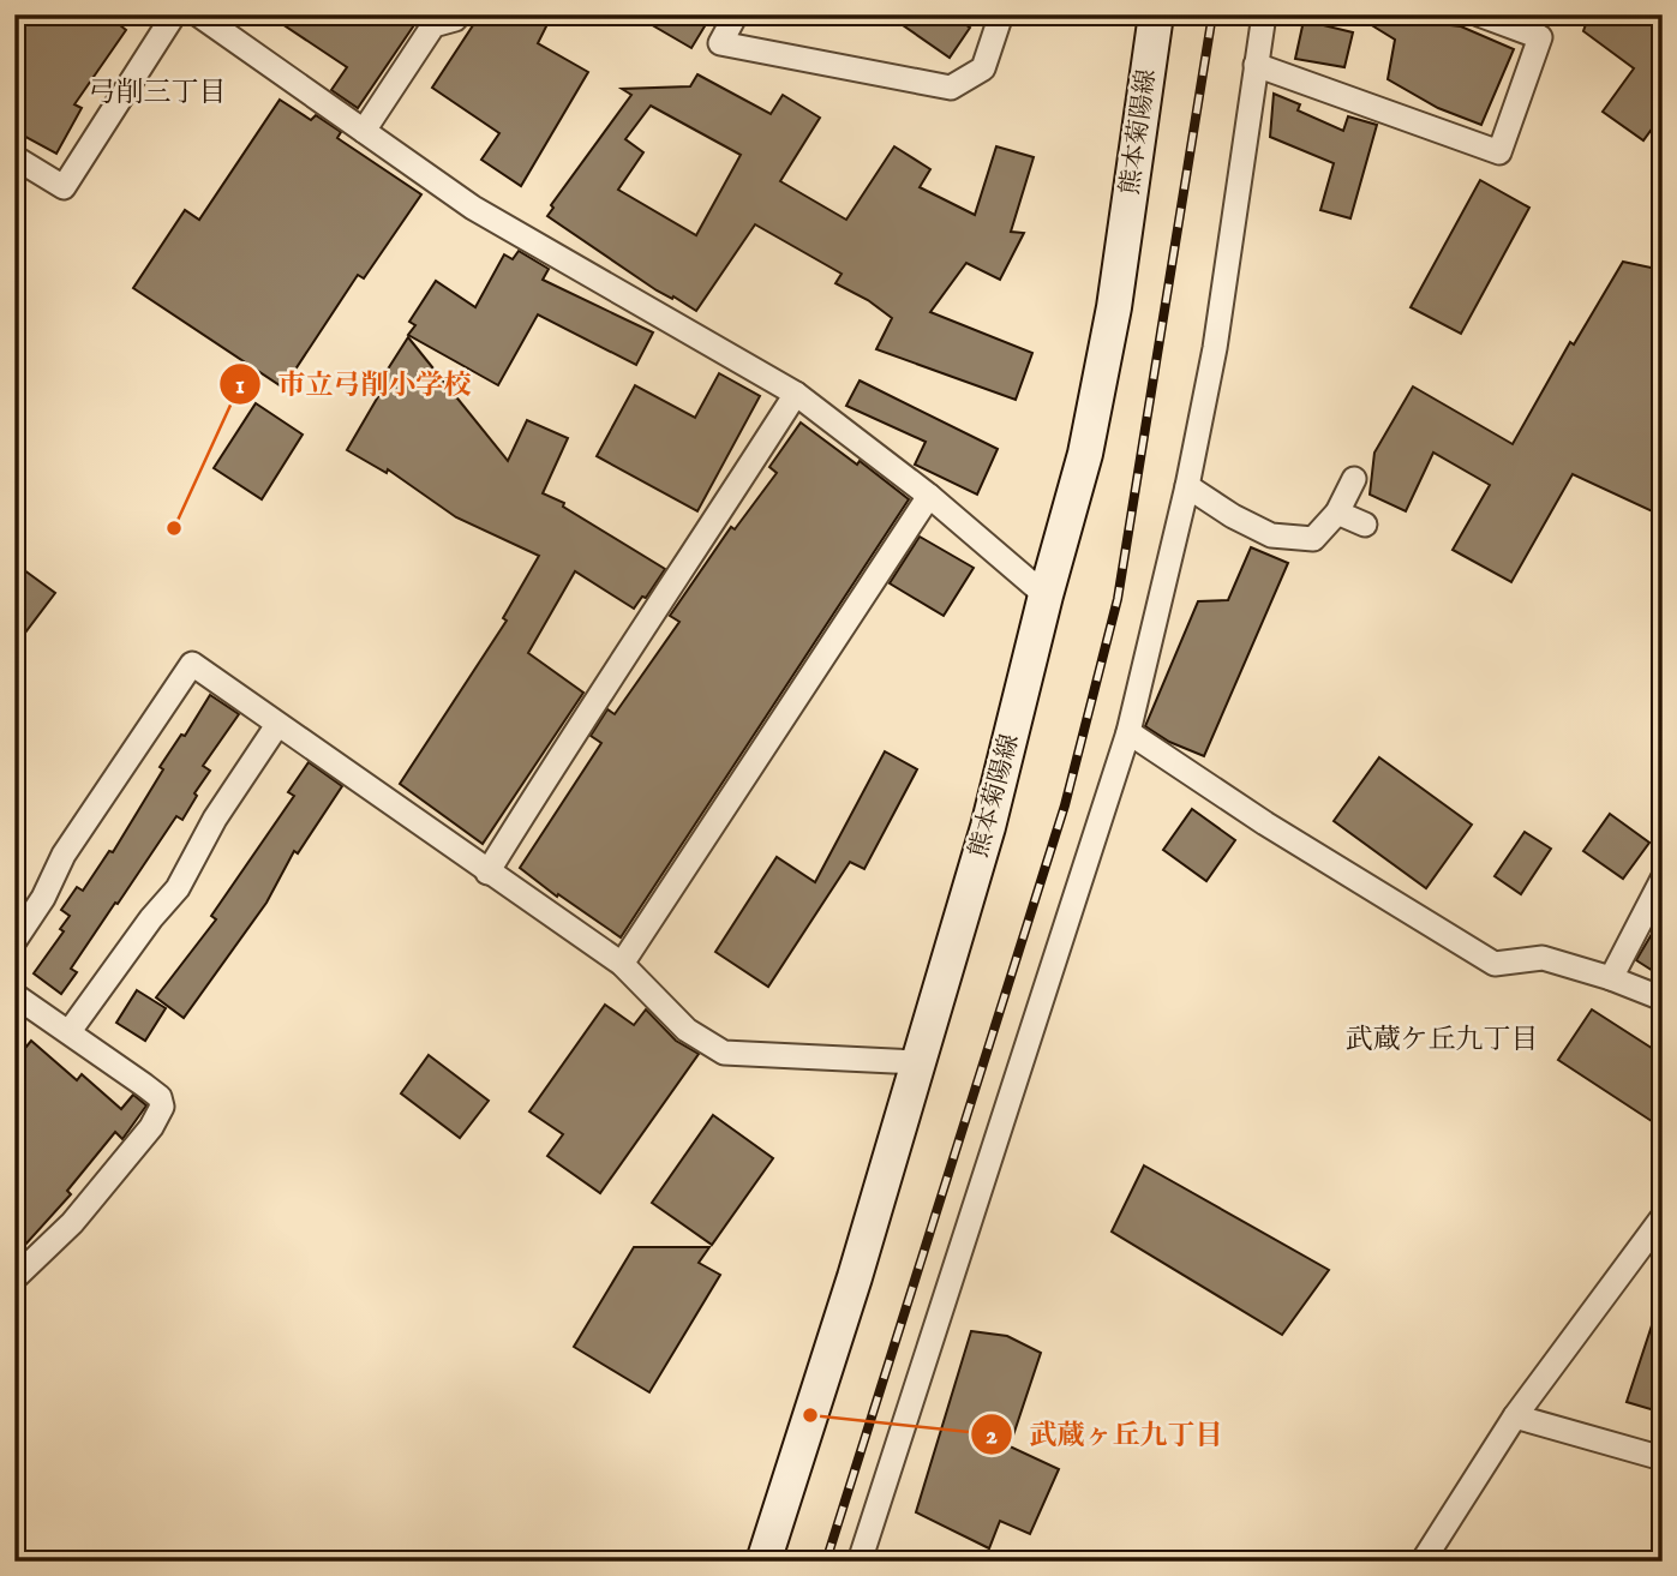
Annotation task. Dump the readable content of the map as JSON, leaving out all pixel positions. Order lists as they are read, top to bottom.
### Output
{
  "streets": {
    "main road": ["熊本菊陽線"]
  },
  "districts": ["弓削三丁目", "武蔵ケ丘九丁目"],
  "places": ["市立弓削小学校", "武蔵ヶ丘九丁目"]
}
